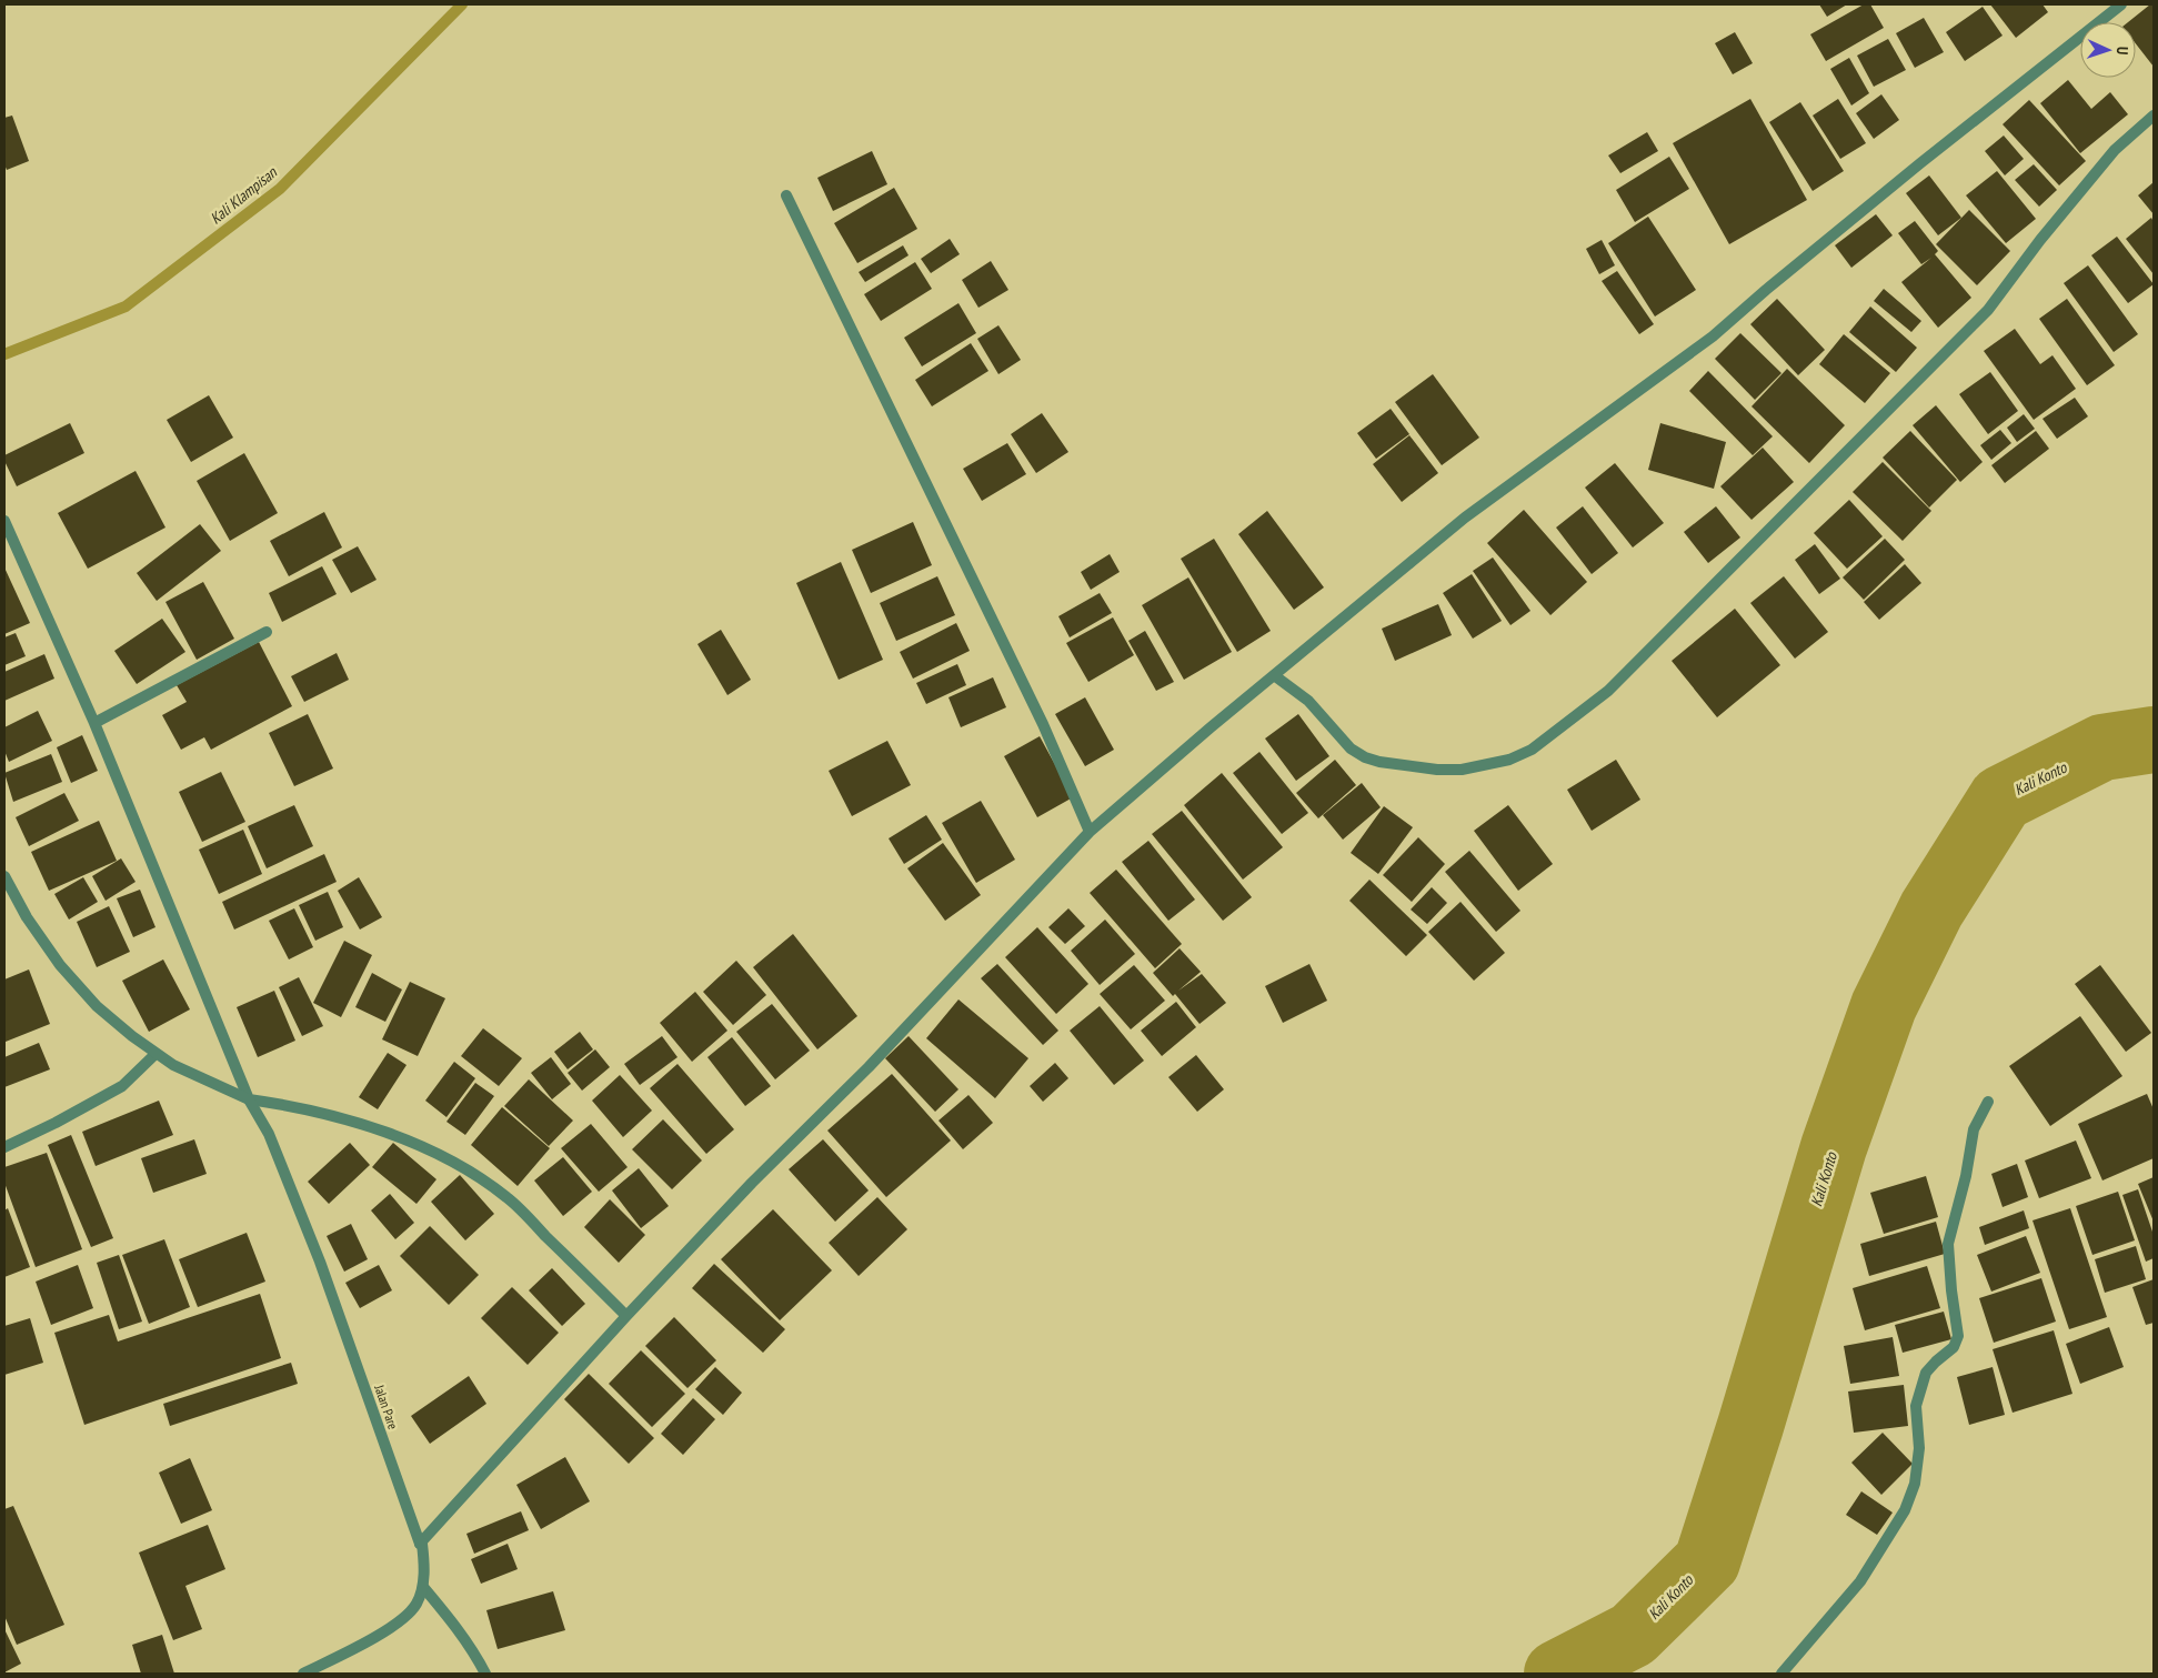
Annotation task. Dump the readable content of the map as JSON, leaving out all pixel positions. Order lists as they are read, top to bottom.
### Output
{
  "streets": {
    "street": ["Jalan Pare"]
  },
  "water": ["Kali Klampisan", "Kali Konto"],
  "north": "right"
}
